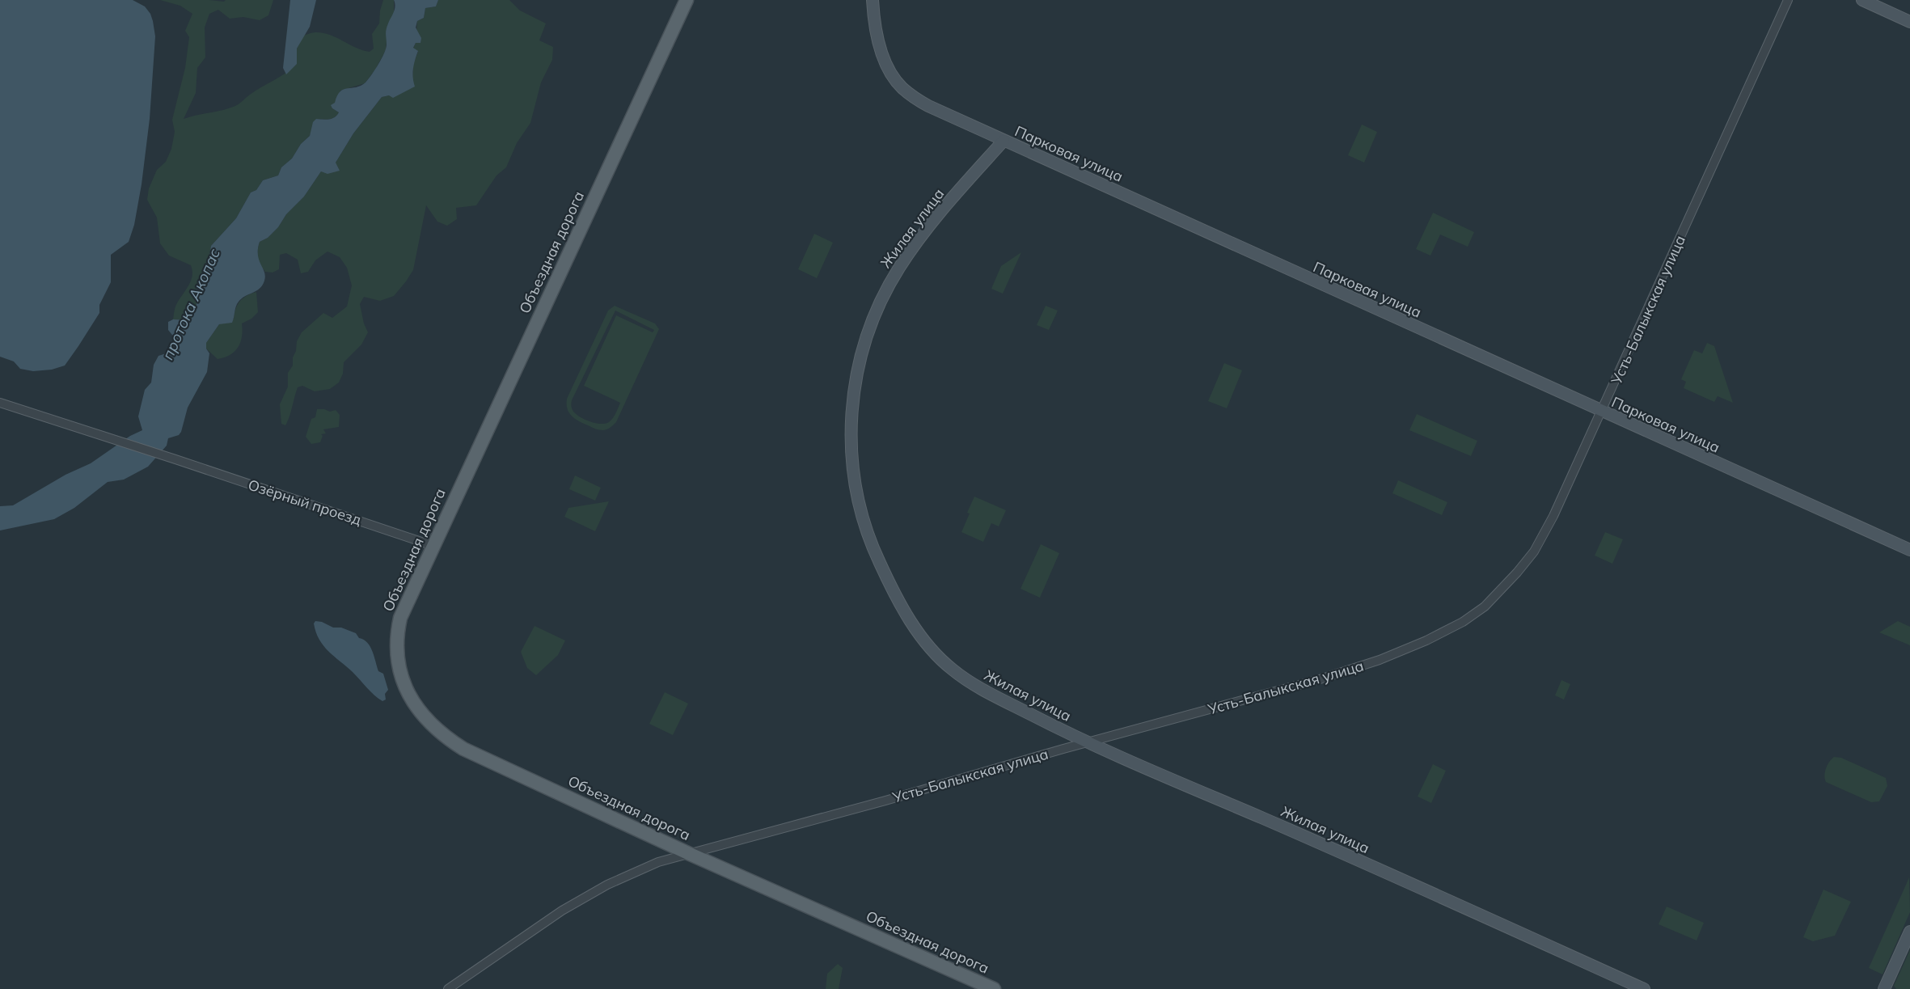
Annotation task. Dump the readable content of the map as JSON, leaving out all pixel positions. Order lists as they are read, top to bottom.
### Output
{
  "streets": {
    "main road": ["Парковая улица", "Жилая улица", "Объездная дорога"],
    "street": ["Усть-Балыкская улица", "Озёрный проезд"]
  },
  "crossings": [
    ["Парковая улица", "Жилая улица"],
    ["Парковая улица", "Усть-Балыкская улица"],
    ["Жилая улица", "Усть-Балыкская улица"],
    ["Объездная дорога", "Усть-Балыкская улица"],
    ["Объездная дорога", "Озёрный проезд"]
  ],
  "water": ["протока Акопас"]
}
